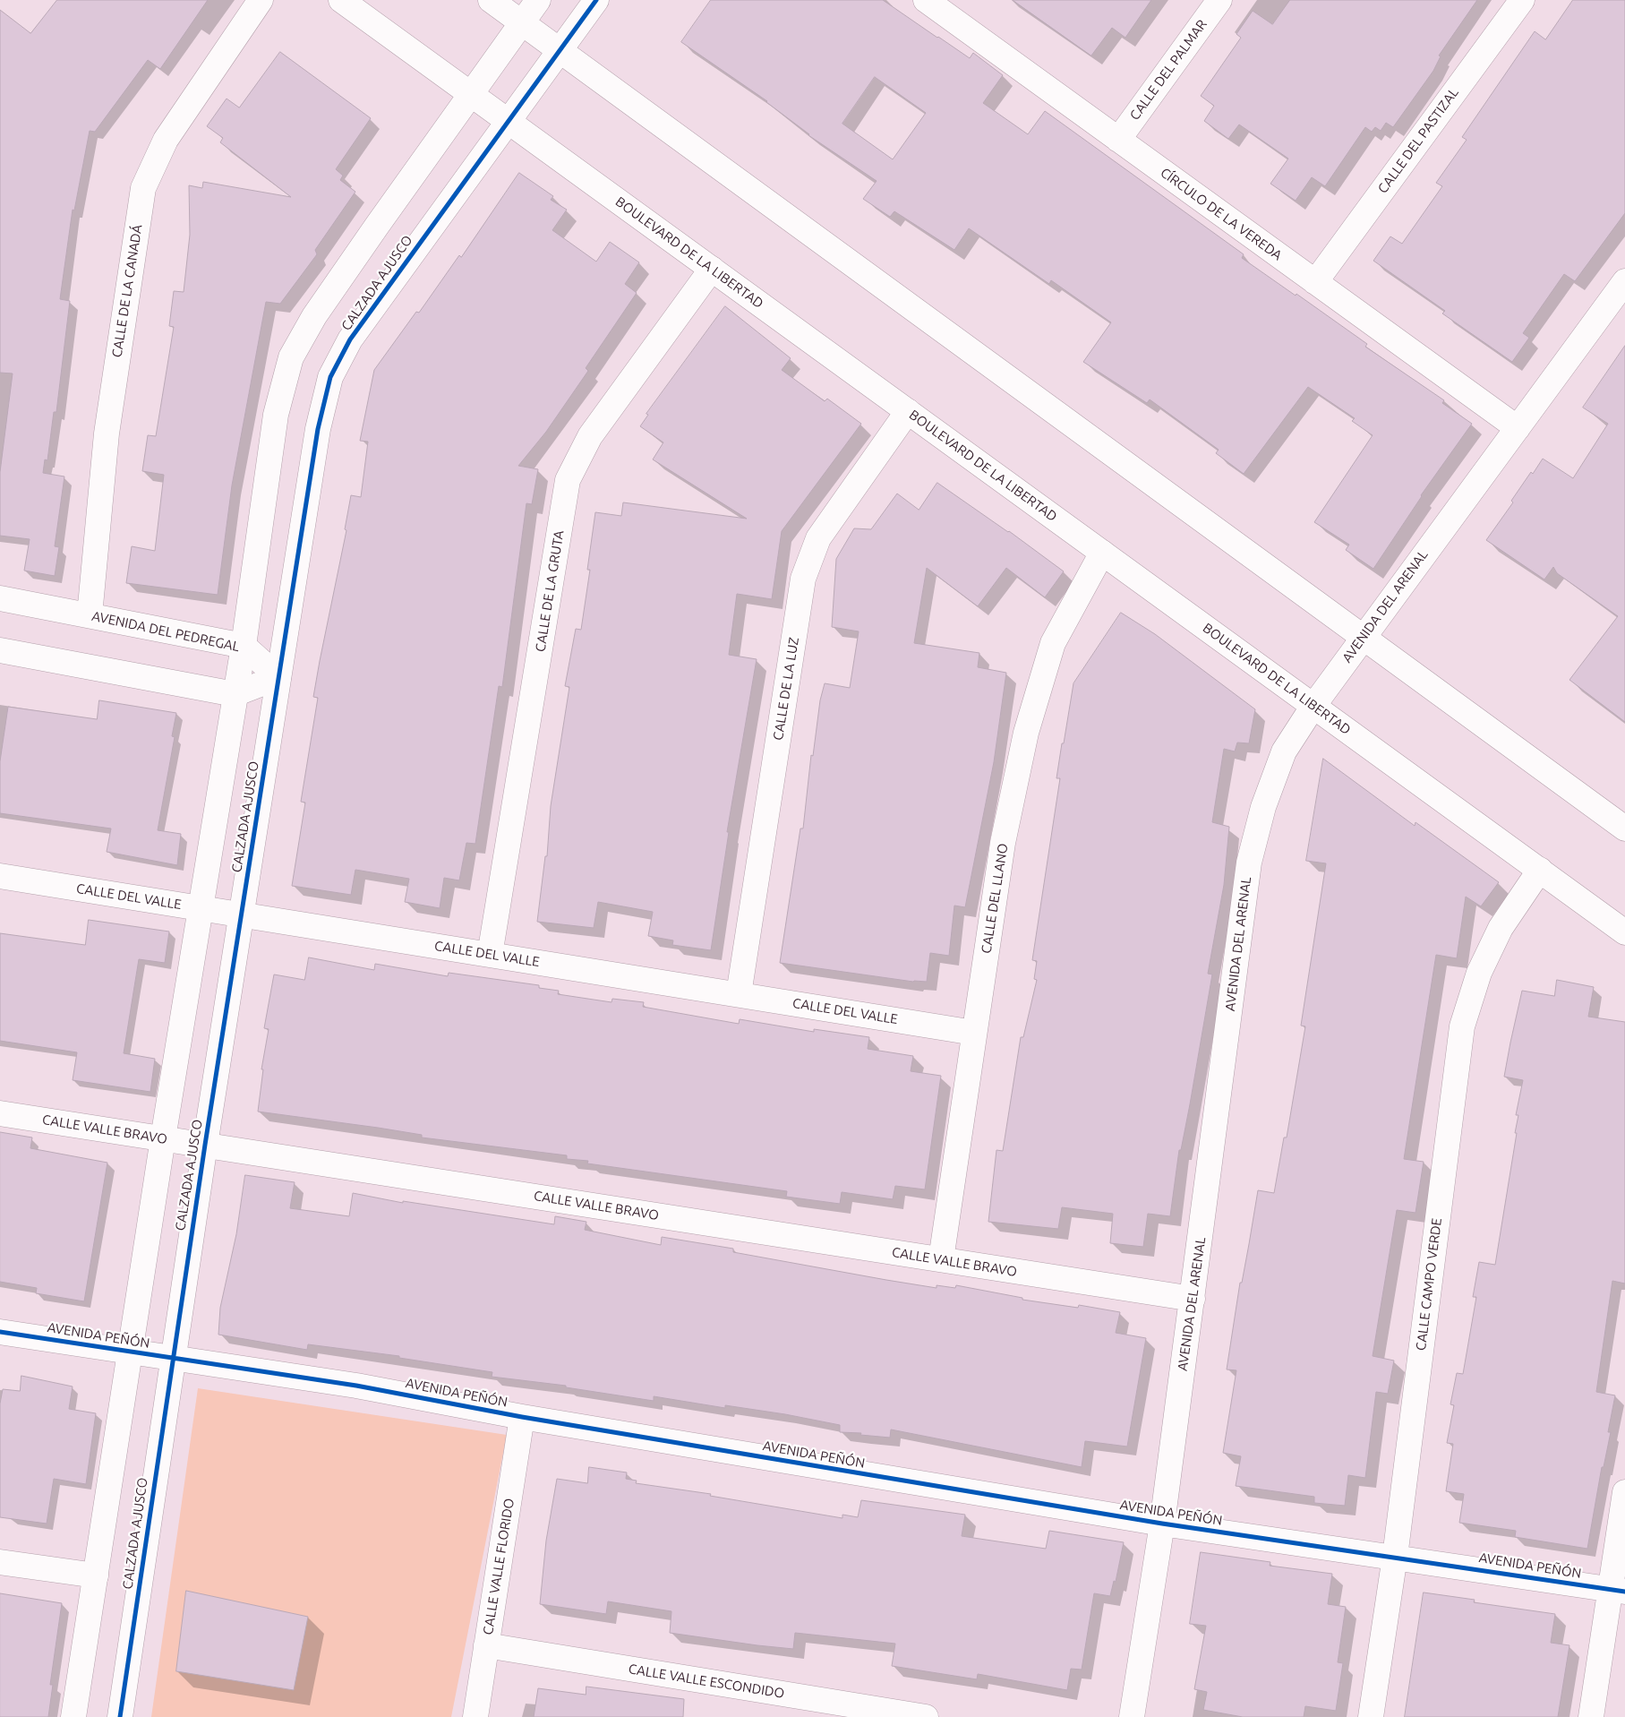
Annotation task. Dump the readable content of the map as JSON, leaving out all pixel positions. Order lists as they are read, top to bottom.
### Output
{
  "streets": {
    "street": [
      "CALLE DEL PALMAR",
      "CALLE DEL PASTIZAL",
      "CÍRCULO DE LA VEREDA",
      "BOULEVARD DE LA LIBERTAD",
      "CALZADA AJUSCO",
      "CALLE DE LA CANADÁ",
      "CALLE DE LA GRUTA",
      "AVENIDA DEL ARENAL",
      "AVENIDA DEL PEDREGAL",
      "CALLE DE LA LUZ",
      "CALLE DEL VALLE",
      "CALLE DEL LLANO",
      "CALLE VALLE BRAVO",
      "CALLE CAMPO VERDE",
      "AVENIDA PEÑÓN",
      "CALLE VALLE FLORIDO",
      "CALLE VALLE ESCONDIDO"
    ]
  },
  "crossings": [
    ["CALLE DEL PALMAR", "CÍRCULO DE LA VEREDA"],
    ["CALLE DEL PASTIZAL", "CÍRCULO DE LA VEREDA"],
    ["CÍRCULO DE LA VEREDA", "AVENIDA DEL ARENAL"],
    ["BOULEVARD DE LA LIBERTAD", "CALZADA AJUSCO"],
    ["BOULEVARD DE LA LIBERTAD", "CALLE DE LA GRUTA"],
    ["BOULEVARD DE LA LIBERTAD", "AVENIDA DEL ARENAL"],
    ["BOULEVARD DE LA LIBERTAD", "CALLE DE LA LUZ"],
    ["BOULEVARD DE LA LIBERTAD", "CALLE DEL LLANO"],
    ["BOULEVARD DE LA LIBERTAD", "CALLE CAMPO VERDE"],
    ["CALZADA AJUSCO", "AVENIDA DEL PEDREGAL"],
    ["CALZADA AJUSCO", "CALLE DEL VALLE"],
    ["CALZADA AJUSCO", "CALLE VALLE BRAVO"],
    ["CALZADA AJUSCO", "AVENIDA PEÑÓN"],
    ["CALLE DE LA CANADÁ", "AVENIDA DEL PEDREGAL"],
    ["CALLE DE LA GRUTA", "CALLE DEL VALLE"],
    ["AVENIDA DEL ARENAL", "CALLE VALLE BRAVO"],
    ["AVENIDA DEL ARENAL", "AVENIDA PEÑÓN"],
    ["CALLE DE LA LUZ", "CALLE DEL VALLE"],
    ["CALLE DEL VALLE", "CALLE DEL LLANO"],
    ["CALLE DEL LLANO", "CALLE VALLE BRAVO"],
    ["CALLE CAMPO VERDE", "AVENIDA PEÑÓN"],
    ["AVENIDA PEÑÓN", "CALLE VALLE FLORIDO"],
    ["CALLE VALLE FLORIDO", "CALLE VALLE ESCONDIDO"]
  ]
}
